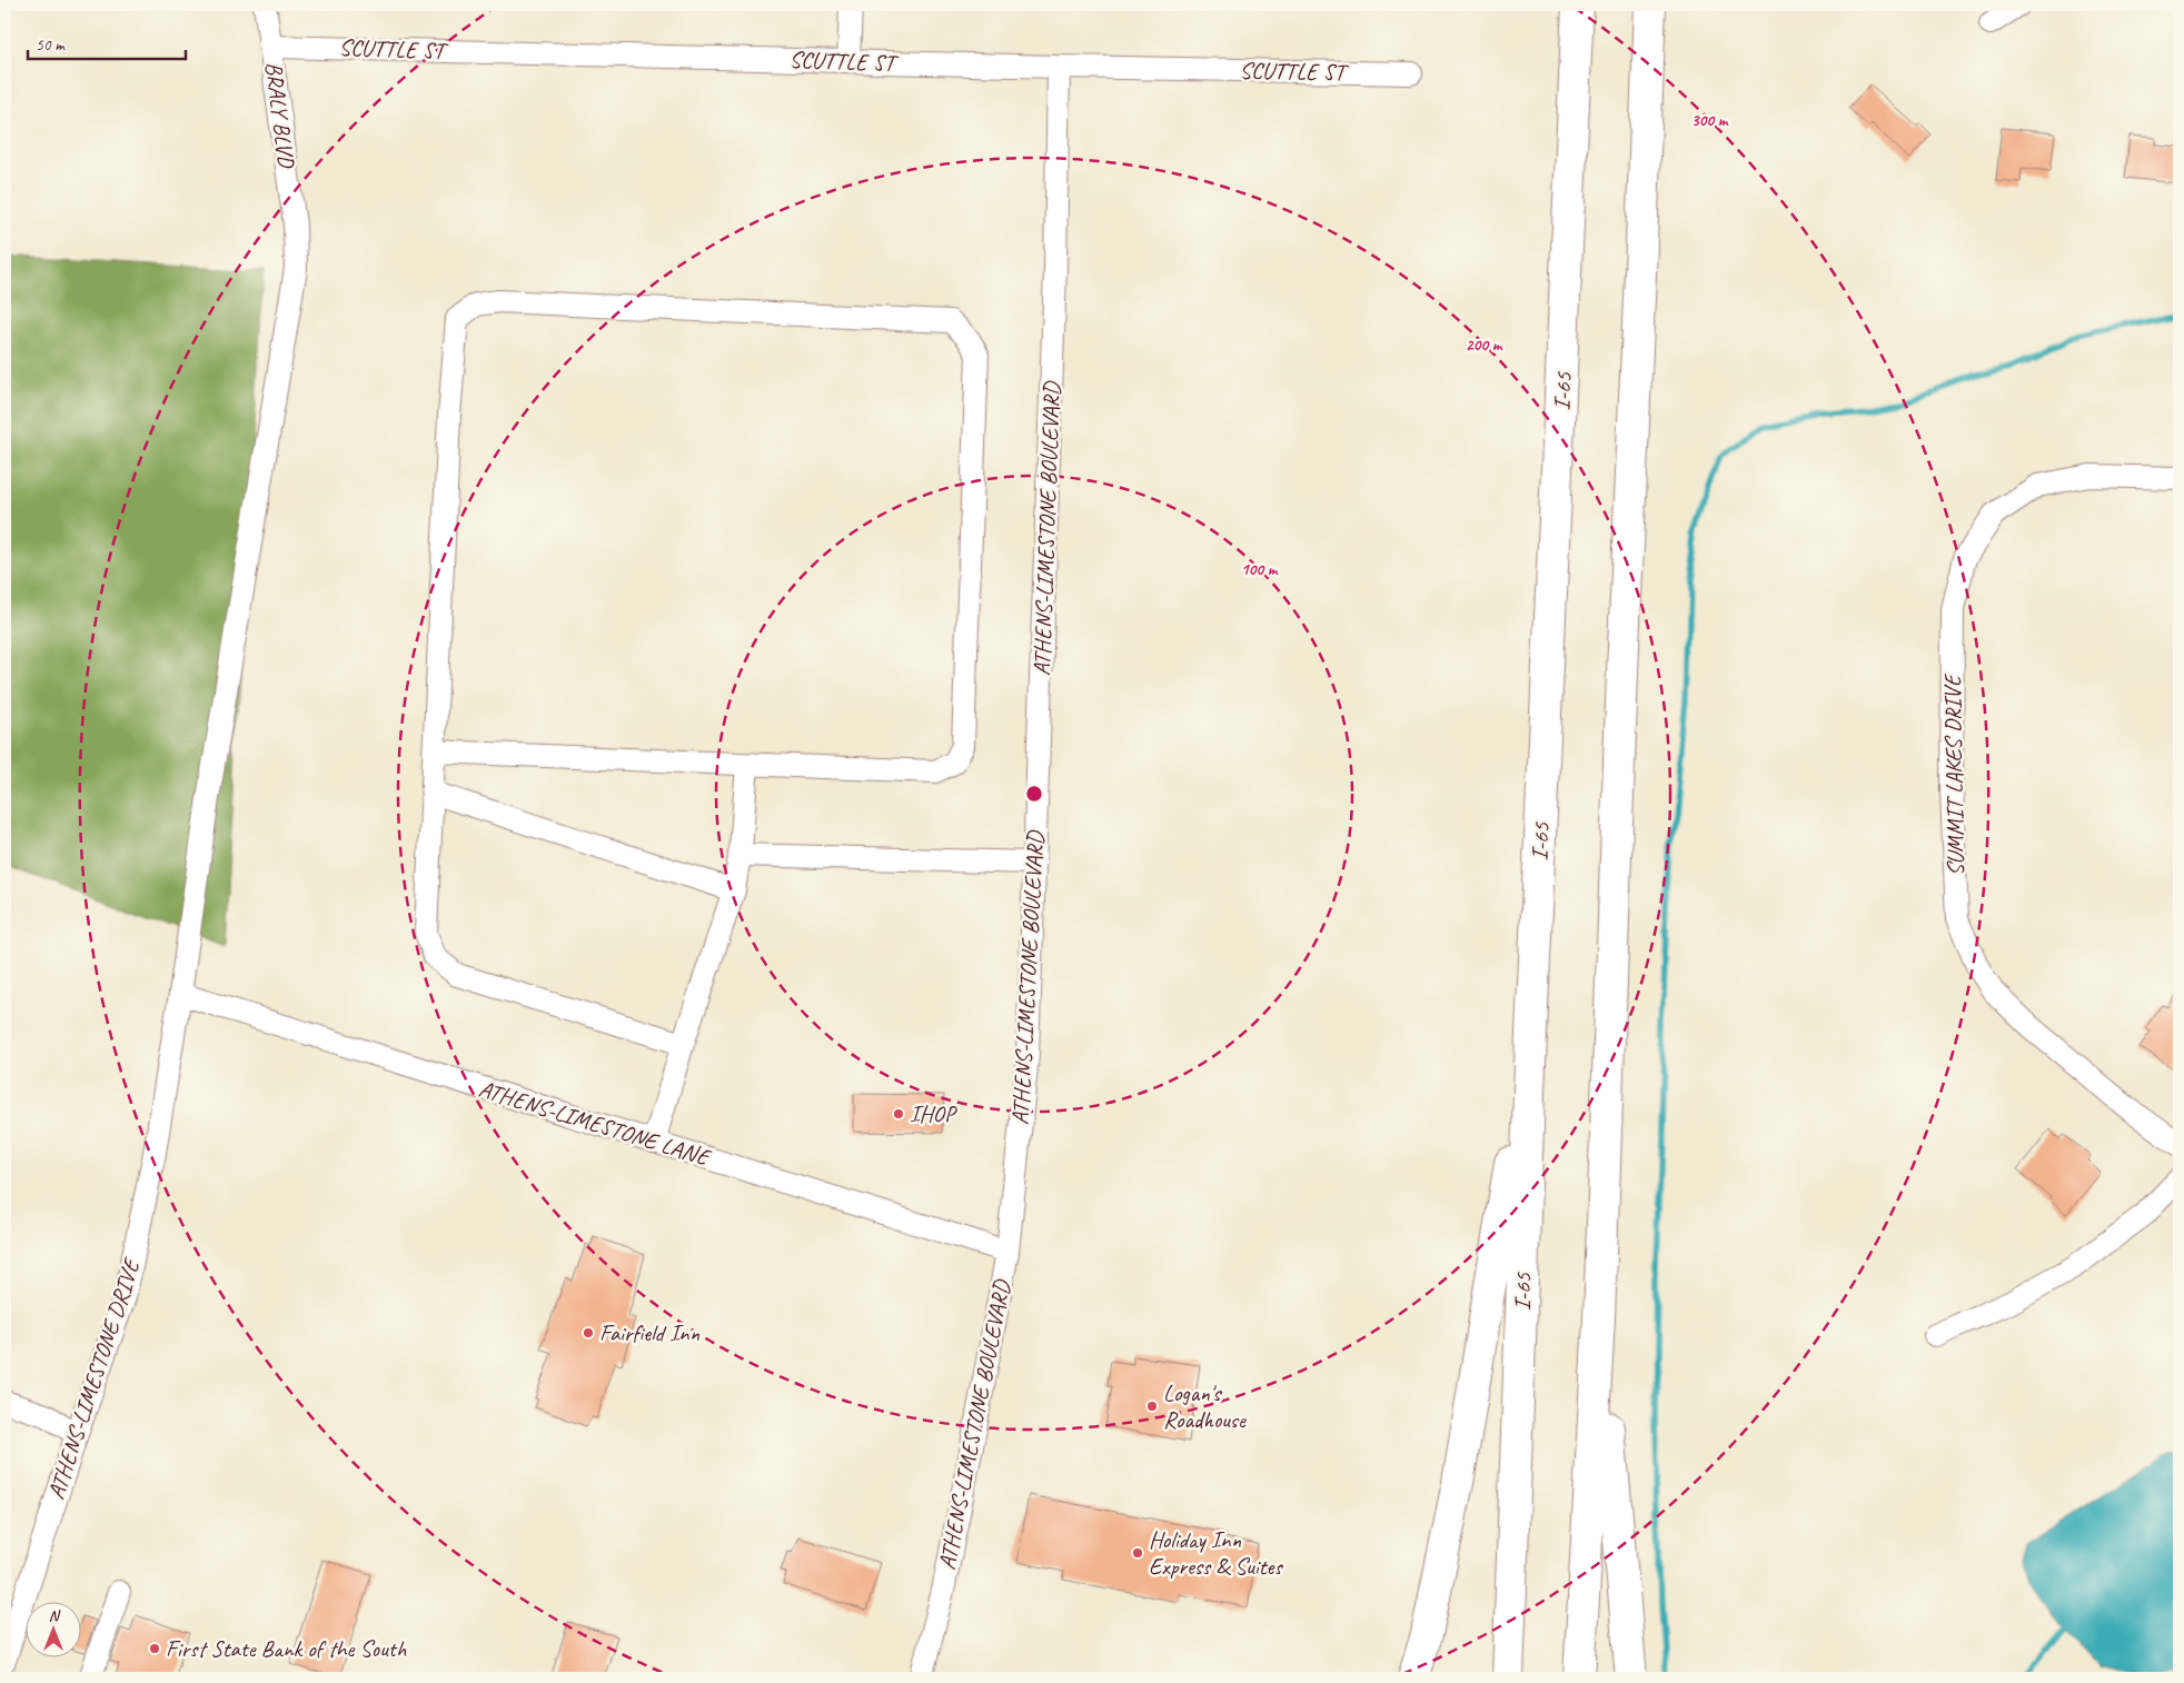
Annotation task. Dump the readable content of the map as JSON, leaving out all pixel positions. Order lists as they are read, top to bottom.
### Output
{
  "streets": {
    "highway": ["I-65"],
    "street": [
      "SCUTTLE ST",
      "BRALY BLVD",
      "ATHENS-LIMESTONE BOULEVARD",
      "SUMMIT LAKES DRIVE",
      "ATHENS-LIMESTONE LANE",
      "ATHENS-LIMESTONE DRIVE"
    ]
  },
  "crossings": [
    ["SCUTTLE ST", "BRALY BLVD"],
    ["SCUTTLE ST", "ATHENS-LIMESTONE BOULEVARD"],
    ["BRALY BLVD", "ATHENS-LIMESTONE LANE"],
    ["BRALY BLVD", "ATHENS-LIMESTONE DRIVE"],
    ["ATHENS-LIMESTONE BOULEVARD", "ATHENS-LIMESTONE LANE"],
    ["ATHENS-LIMESTONE LANE", "ATHENS-LIMESTONE DRIVE"]
  ],
  "places": [
    "IHOP",
    "Fairfield Inn",
    "Logan's Roadhouse",
    "Holiday Inn Express & Suites",
    "First State Bank of the South"
  ],
  "scale_bar": "50 m",
  "north": "top",
  "rings": ["300 m", "200 m", "100 m"]
}
